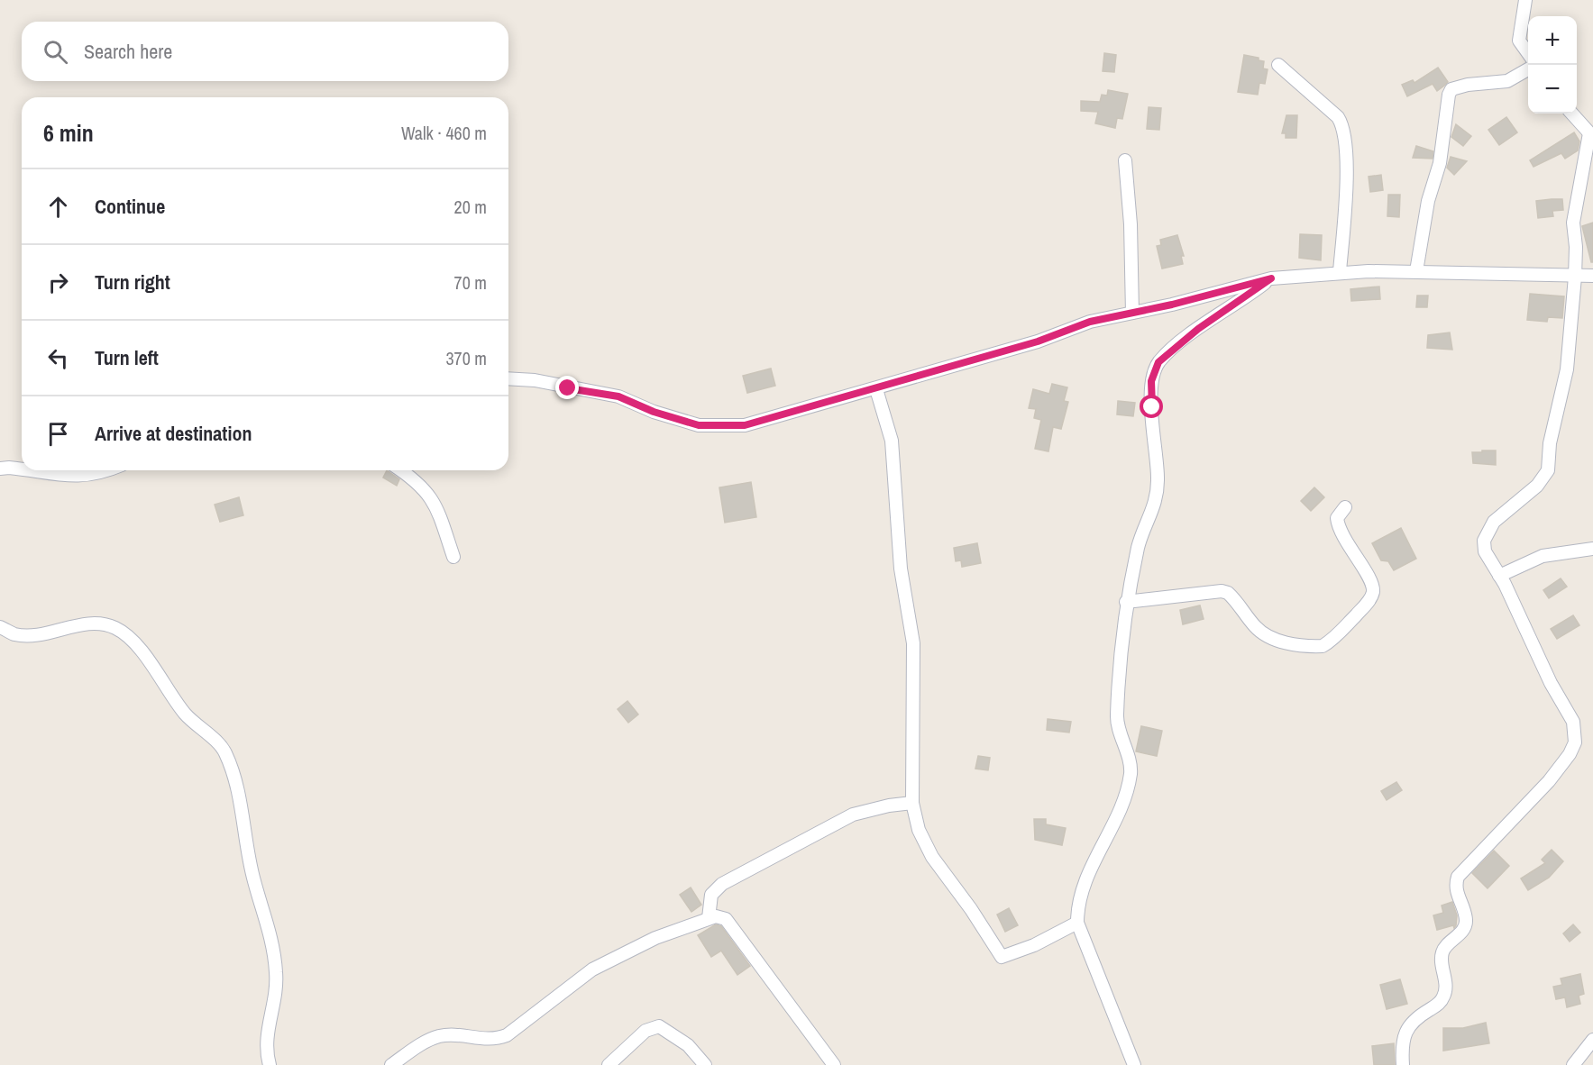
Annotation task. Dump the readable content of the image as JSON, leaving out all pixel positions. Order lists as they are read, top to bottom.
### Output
{
  "page": {
    "map_buttons": ["+", "−"],
    "search": "Search here",
    "heading": ["6 min", "Walk · 460 m"],
    "list": [
      ["Continue", "20 m"],
      ["Turn right", "70 m"],
      ["Turn left", "370 m"],
      "Arrive at destination"
    ]
  }
}
